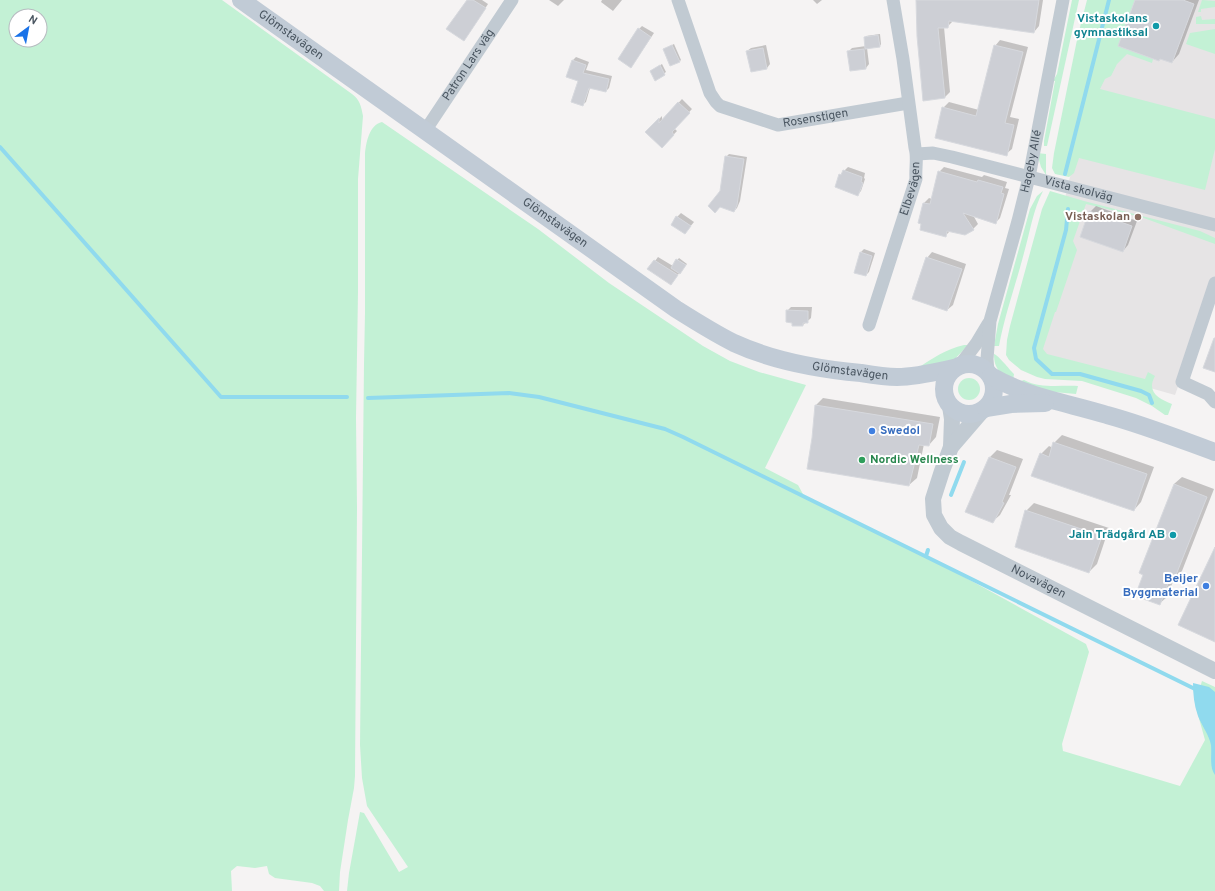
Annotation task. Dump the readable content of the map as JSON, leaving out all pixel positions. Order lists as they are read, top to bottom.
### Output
{
  "streets": {
    "main road": ["Glömstavägen"],
    "street": [
      "Patron Lars väg",
      "Rosenstigen",
      "Hageby Allé",
      "Elbevägen",
      "Vista skolväg",
      "Novavägen"
    ]
  },
  "crossings": [
    ["Glömstavägen", "Patron Lars väg"],
    ["Glömstavägen", "Hageby Allé"],
    ["Glömstavägen", "Novavägen"],
    ["Rosenstigen", "Elbevägen"],
    ["Hageby Allé", "Vista skolväg"],
    ["Hageby Allé", "Novavägen"],
    ["Elbevägen", "Vista skolväg"]
  ],
  "places": [
    "Vistaskolans gymnastiksal",
    "Vistaskolan",
    "Swedol",
    "Nordic Wellness",
    "Jain Trädgård AB",
    "Beijer Byggmaterial"
  ],
  "north": "top right"
}
